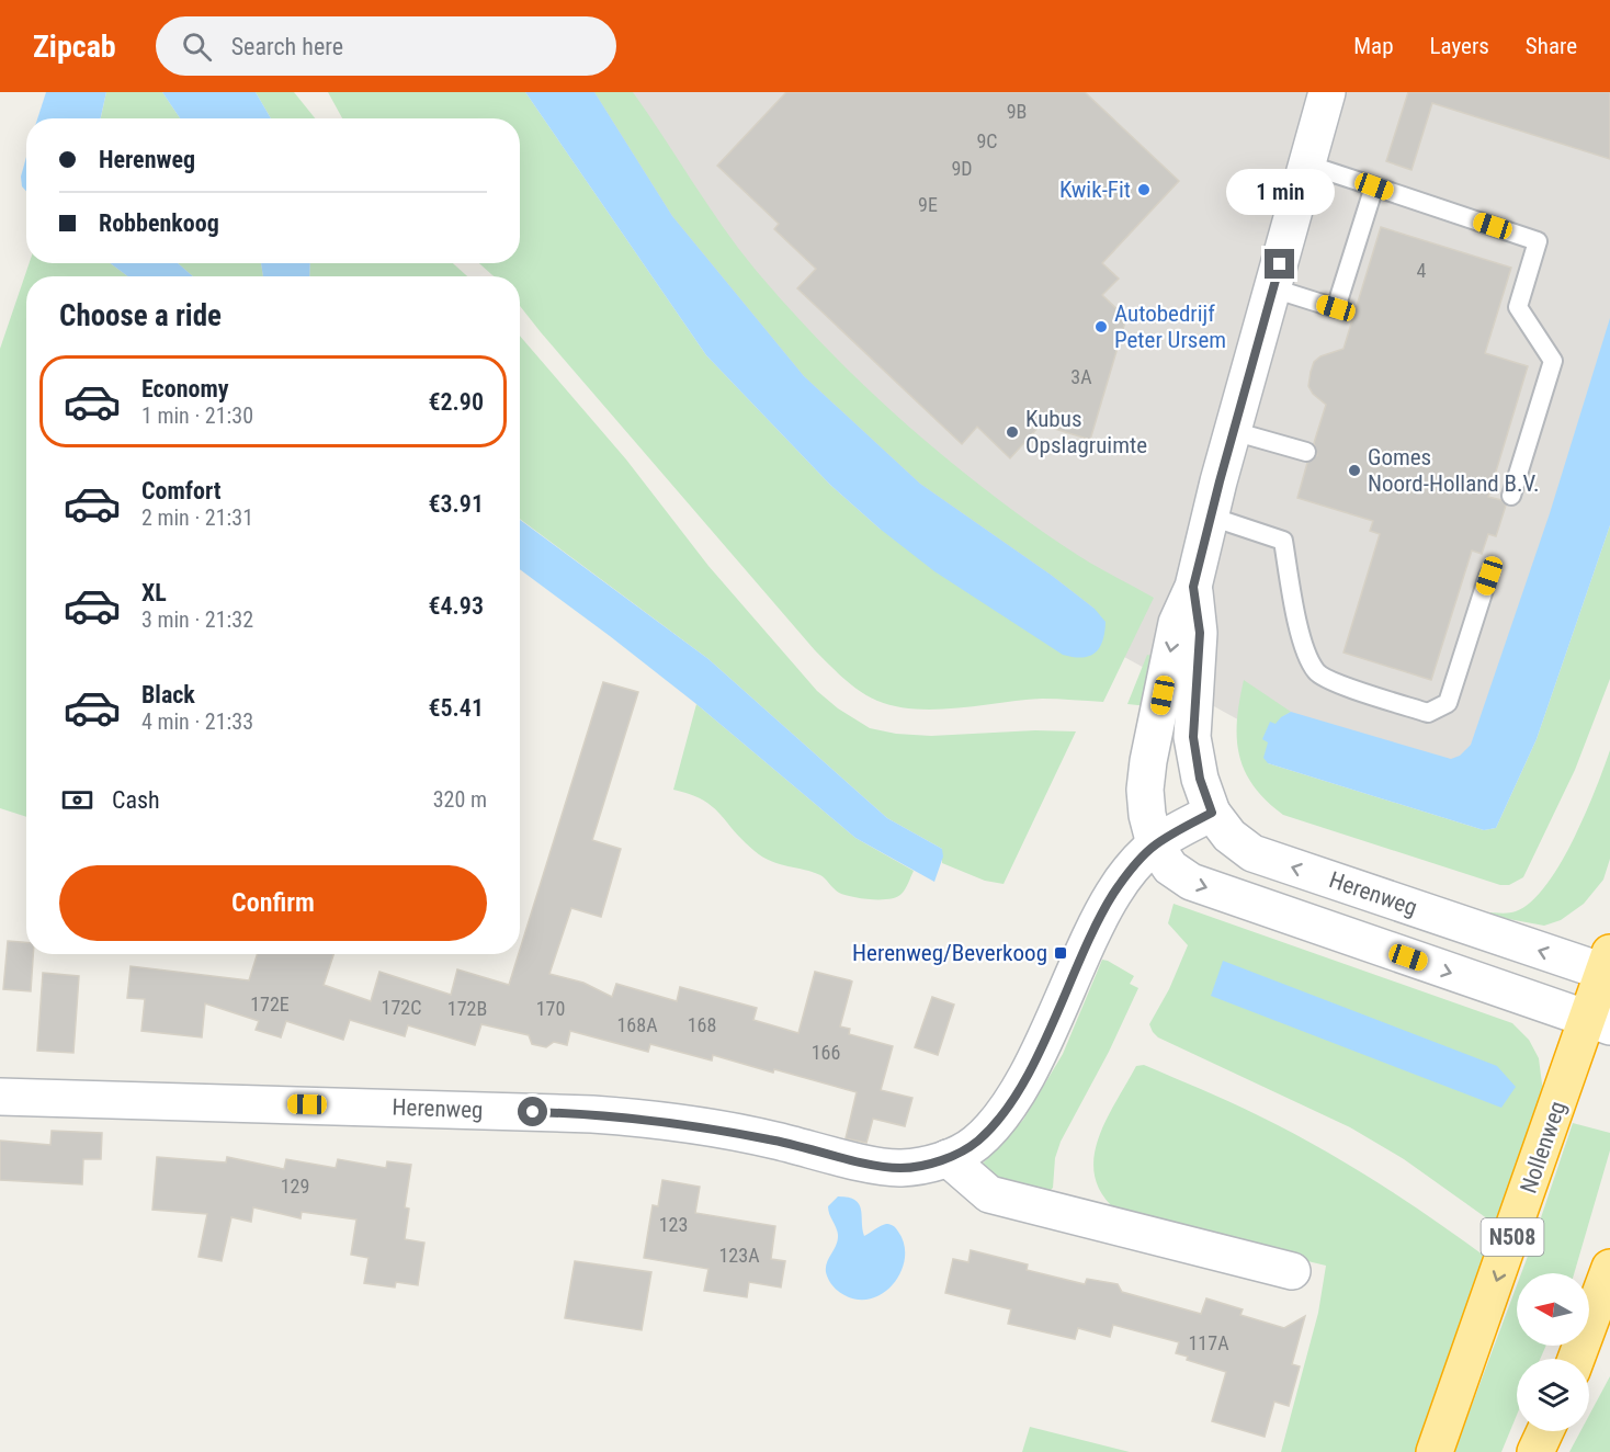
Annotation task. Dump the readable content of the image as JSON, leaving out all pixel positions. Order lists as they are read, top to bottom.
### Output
{
  "streets": {
    "highway": ["Nollenweg", "N508"],
    "street": ["Herenweg"]
  },
  "crossings": [
    ["Herenweg", "Nollenweg"]
  ],
  "one_way": ["Nollenweg"],
  "places": {
    "other": [
      "Kwik-Fit",
      "Autobedrijf Peter Ursem",
      "Kubus Opslagruimte",
      "Gomes Noord-Holland B.V."
    ],
    "transit": ["Herenweg/Beverkoog"]
  },
  "house_numbers": [
    "9B",
    "9C",
    "9D",
    "9E",
    "4",
    "3A",
    "172E",
    "172C",
    "172B",
    "170",
    "168A",
    "168",
    "166",
    "129",
    "123",
    "123A",
    "117A"
  ],
  "north": "left",
  "page": {
    "header": "Zipcab",
    "search": "Search here",
    "nav": ["Map", "Layers", "Share"],
    "banner": ["Herenweg", "Robbenkoog"],
    "bubble": "1 min",
    "heading": "Choose a ride",
    "list": [
      {
        "name": "Economy",
        "note": "1 min · 21:30",
        "value": "€2.90"
      },
      {
        "name": "Comfort",
        "note": "2 min · 21:31",
        "value": "€3.91"
      },
      {
        "name": "XL",
        "note": "3 min · 21:32",
        "value": "€4.93"
      },
      {
        "name": "Black",
        "note": "4 min · 21:33",
        "value": "€5.41"
      }
    ],
    "pay": ["Cash", "320 m"],
    "buttons": "Confirm"
  }
}
